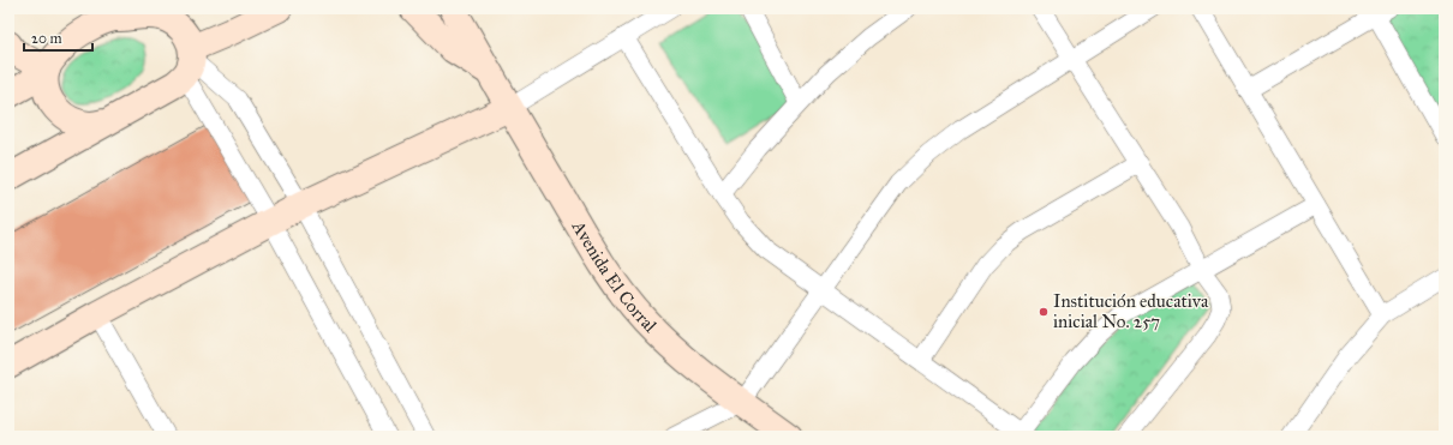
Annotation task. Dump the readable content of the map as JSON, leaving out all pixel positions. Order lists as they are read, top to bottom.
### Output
{
  "streets": {
    "street": ["Avenida El Corral"]
  },
  "places": ["Institución educativa inicial No. 257"],
  "scale_bar": "20 m"
}
